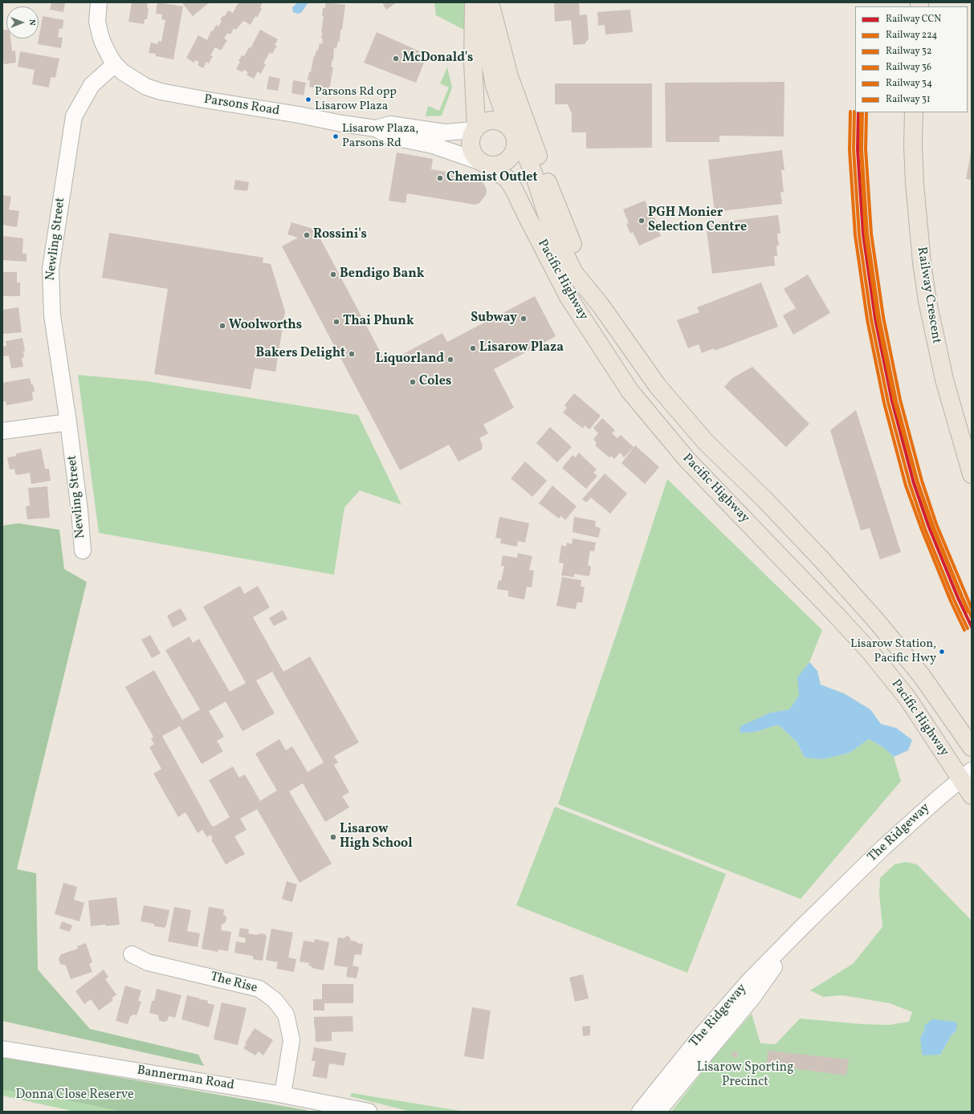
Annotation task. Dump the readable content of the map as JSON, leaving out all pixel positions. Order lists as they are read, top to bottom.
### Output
{
  "streets": {
    "main road": ["Pacific Highway", "Railway Crescent"],
    "street": [
      "Parsons Road",
      "Newling Street",
      "The Ridgeway",
      "The Rise",
      "Bannerman Road"
    ]
  },
  "crossings": [
    ["Parsons Road", "Newling Street"],
    ["Parsons Road", "Pacific Highway"],
    ["Pacific Highway", "The Ridgeway"],
    ["The Rise", "Bannerman Road"]
  ],
  "parks": ["Lisarow Sporting Precinct", "Donna Close Reserve"],
  "places": [
    "McDonald's",
    "Parsons Rd opp Lisarow Plaza",
    "Lisarow Plaza, Parsons Rd",
    "Chemist Outlet",
    "PGH Monier Selection Centre",
    "Rossini's",
    "Bendigo Bank",
    "Subway",
    "Thai Phunk",
    "Woolworths",
    "Lisarow Plaza",
    "Bakers Delight",
    "Liquorland",
    "Coles",
    "Lisarow Station, Pacific Hwy",
    "Lisarow High School"
  ],
  "lines": [
    "rail line 224",
    "rail line 36",
    "rail line CCN",
    "rail line 32",
    "rail line 34",
    "rail line 31"
  ],
  "legend": [
    "Railway CCN",
    "Railway 224",
    "Railway 32",
    "Railway 36",
    "Railway 34",
    "Railway 31"
  ],
  "north": "right"
}
